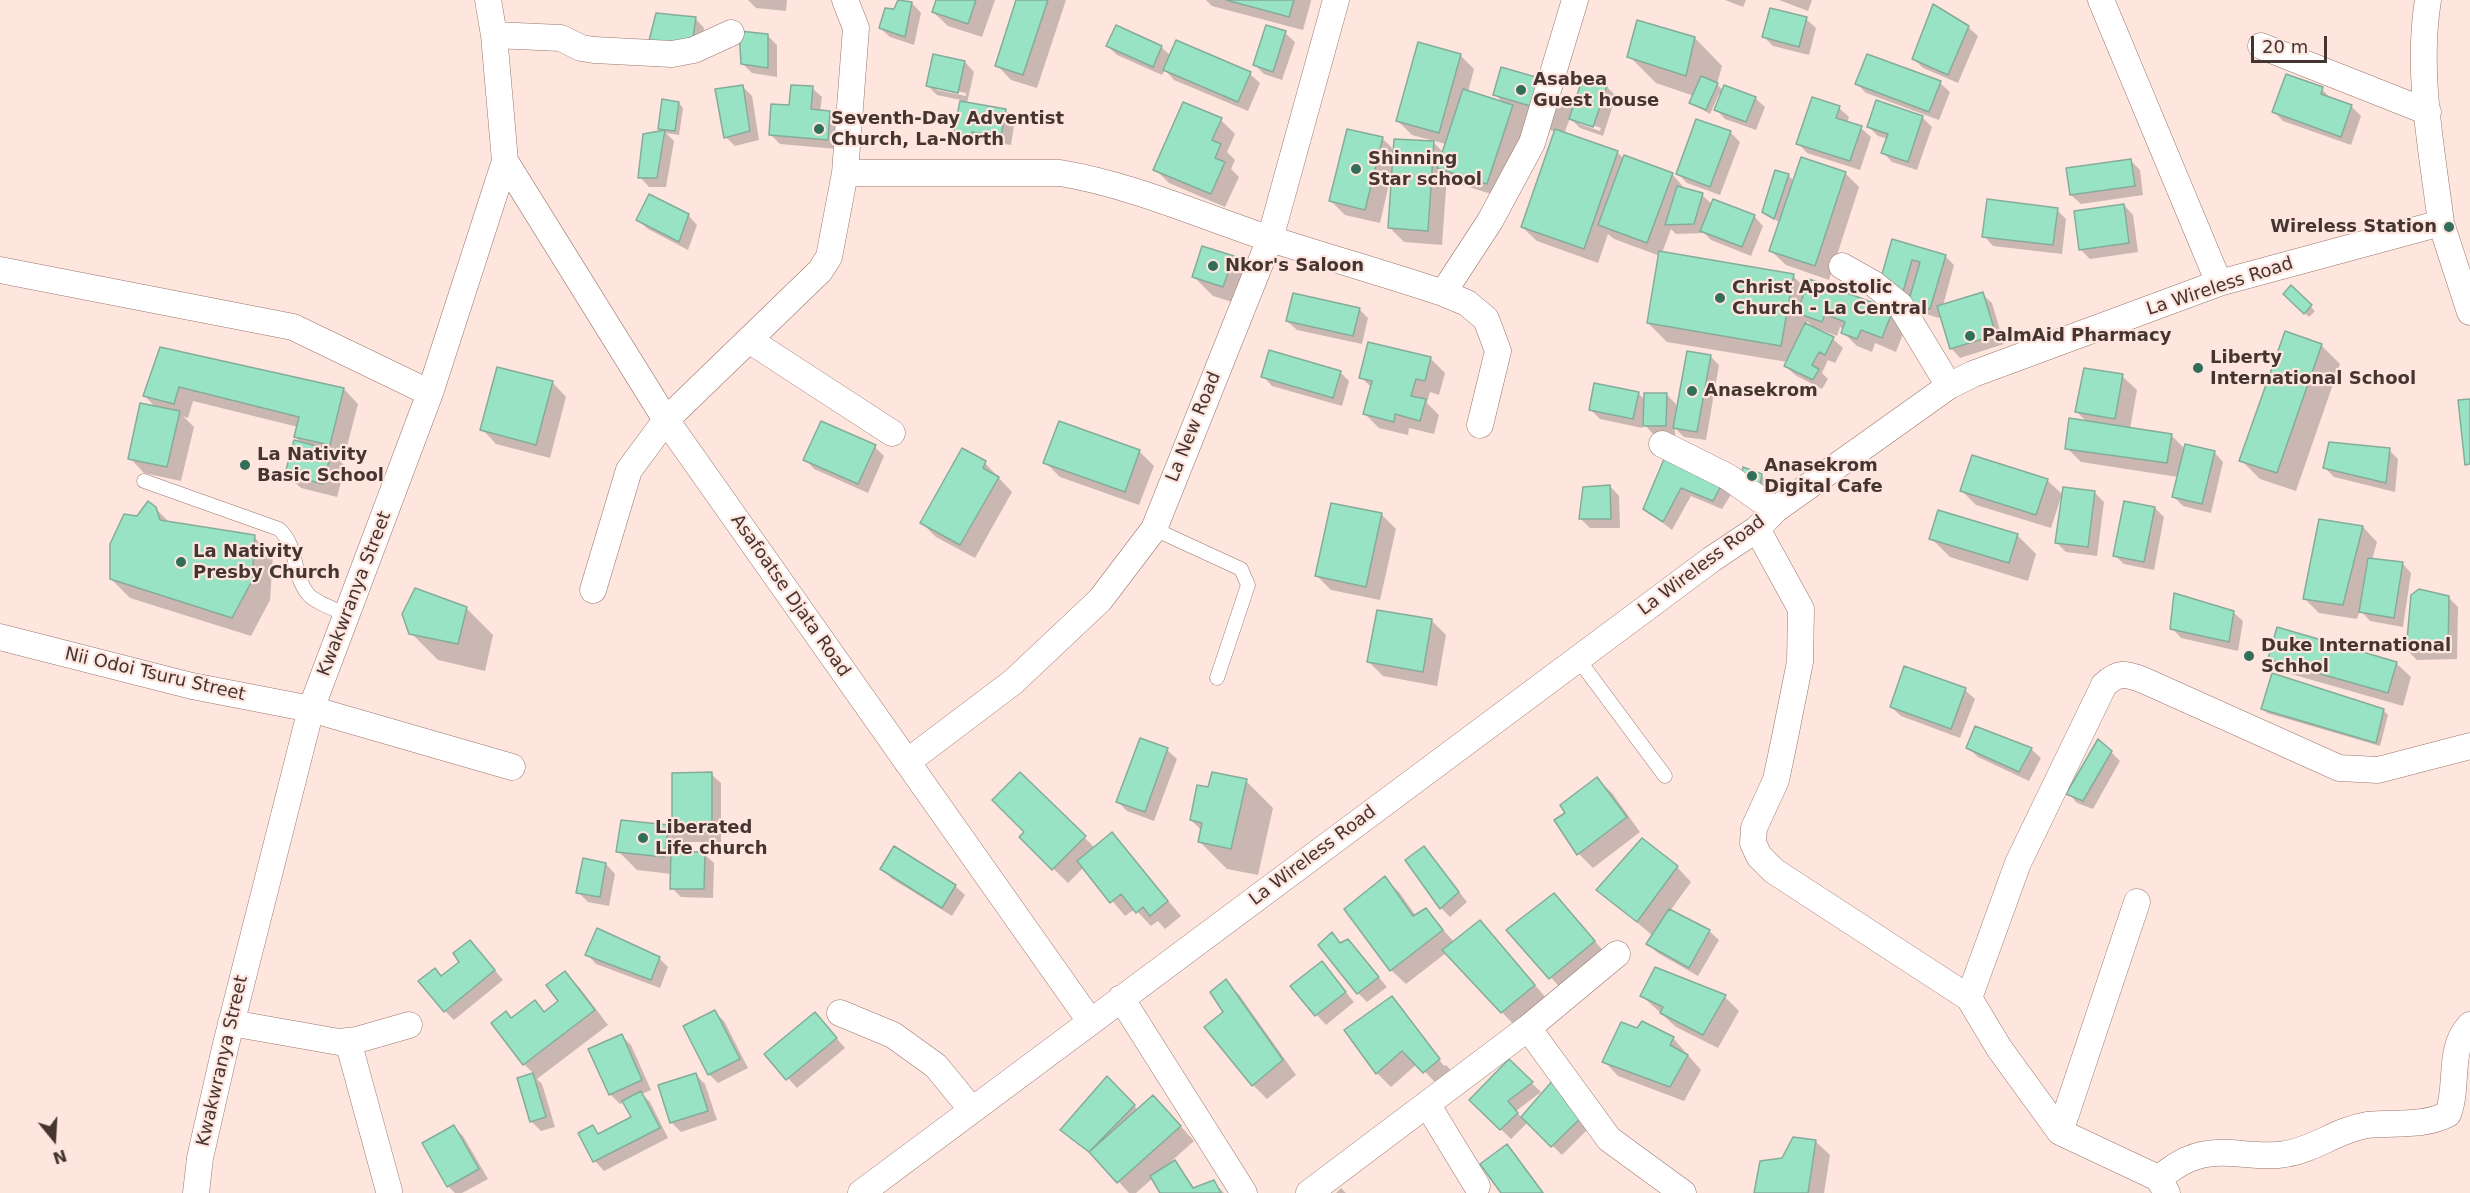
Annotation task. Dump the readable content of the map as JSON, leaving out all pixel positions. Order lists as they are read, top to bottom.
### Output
{
  "streets": {
    "street": [
      "La Wireless Road",
      "La New Road",
      "Kwakwranya Street",
      "Asafoatse Djata Road",
      "Nii Odoi Tsuru Street"
    ]
  },
  "crossings": [
    ["La Wireless Road", "Asafoatse Djata Road"],
    ["La New Road", "Asafoatse Djata Road"],
    ["Kwakwranya Street", "Asafoatse Djata Road"],
    ["Kwakwranya Street", "Nii Odoi Tsuru Street"]
  ],
  "places": [
    "Asabea Guest house",
    "Seventh-Day Adventist Church, La-North",
    "Shinning Star school",
    "Wireless Station",
    "Nkor's Saloon",
    "Christ Apostolic Church - La Central",
    "PalmAid Pharmacy",
    "Liberty International School",
    "Anasekrom",
    "La Nativity Basic School",
    "Anasekrom Digital Cafe",
    "La Nativity Presby Church",
    "Duke International Schhol",
    "Liberated Life church"
  ],
  "scale_bar": "20 m",
  "north": "bottom"
}
